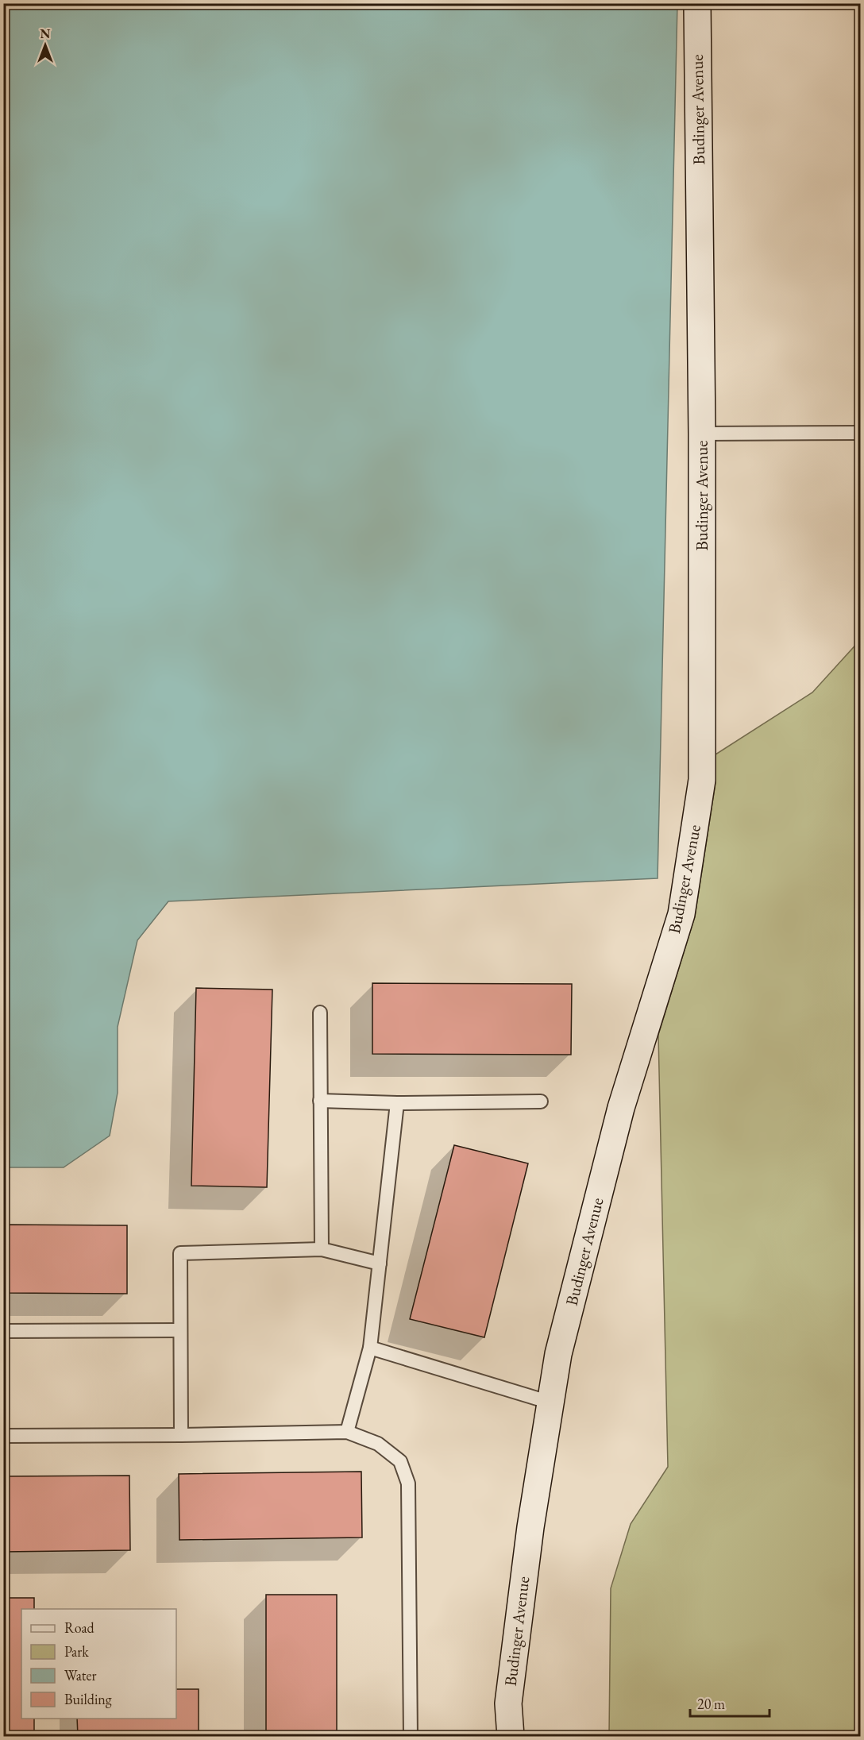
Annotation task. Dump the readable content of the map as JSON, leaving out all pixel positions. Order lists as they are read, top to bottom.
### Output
{
  "streets": {
    "street": ["Budinger Avenue"]
  },
  "legend": [
    "Road",
    "Park",
    "Water",
    "Building"
  ],
  "scale_bar": "20 m",
  "north": "top"
}
